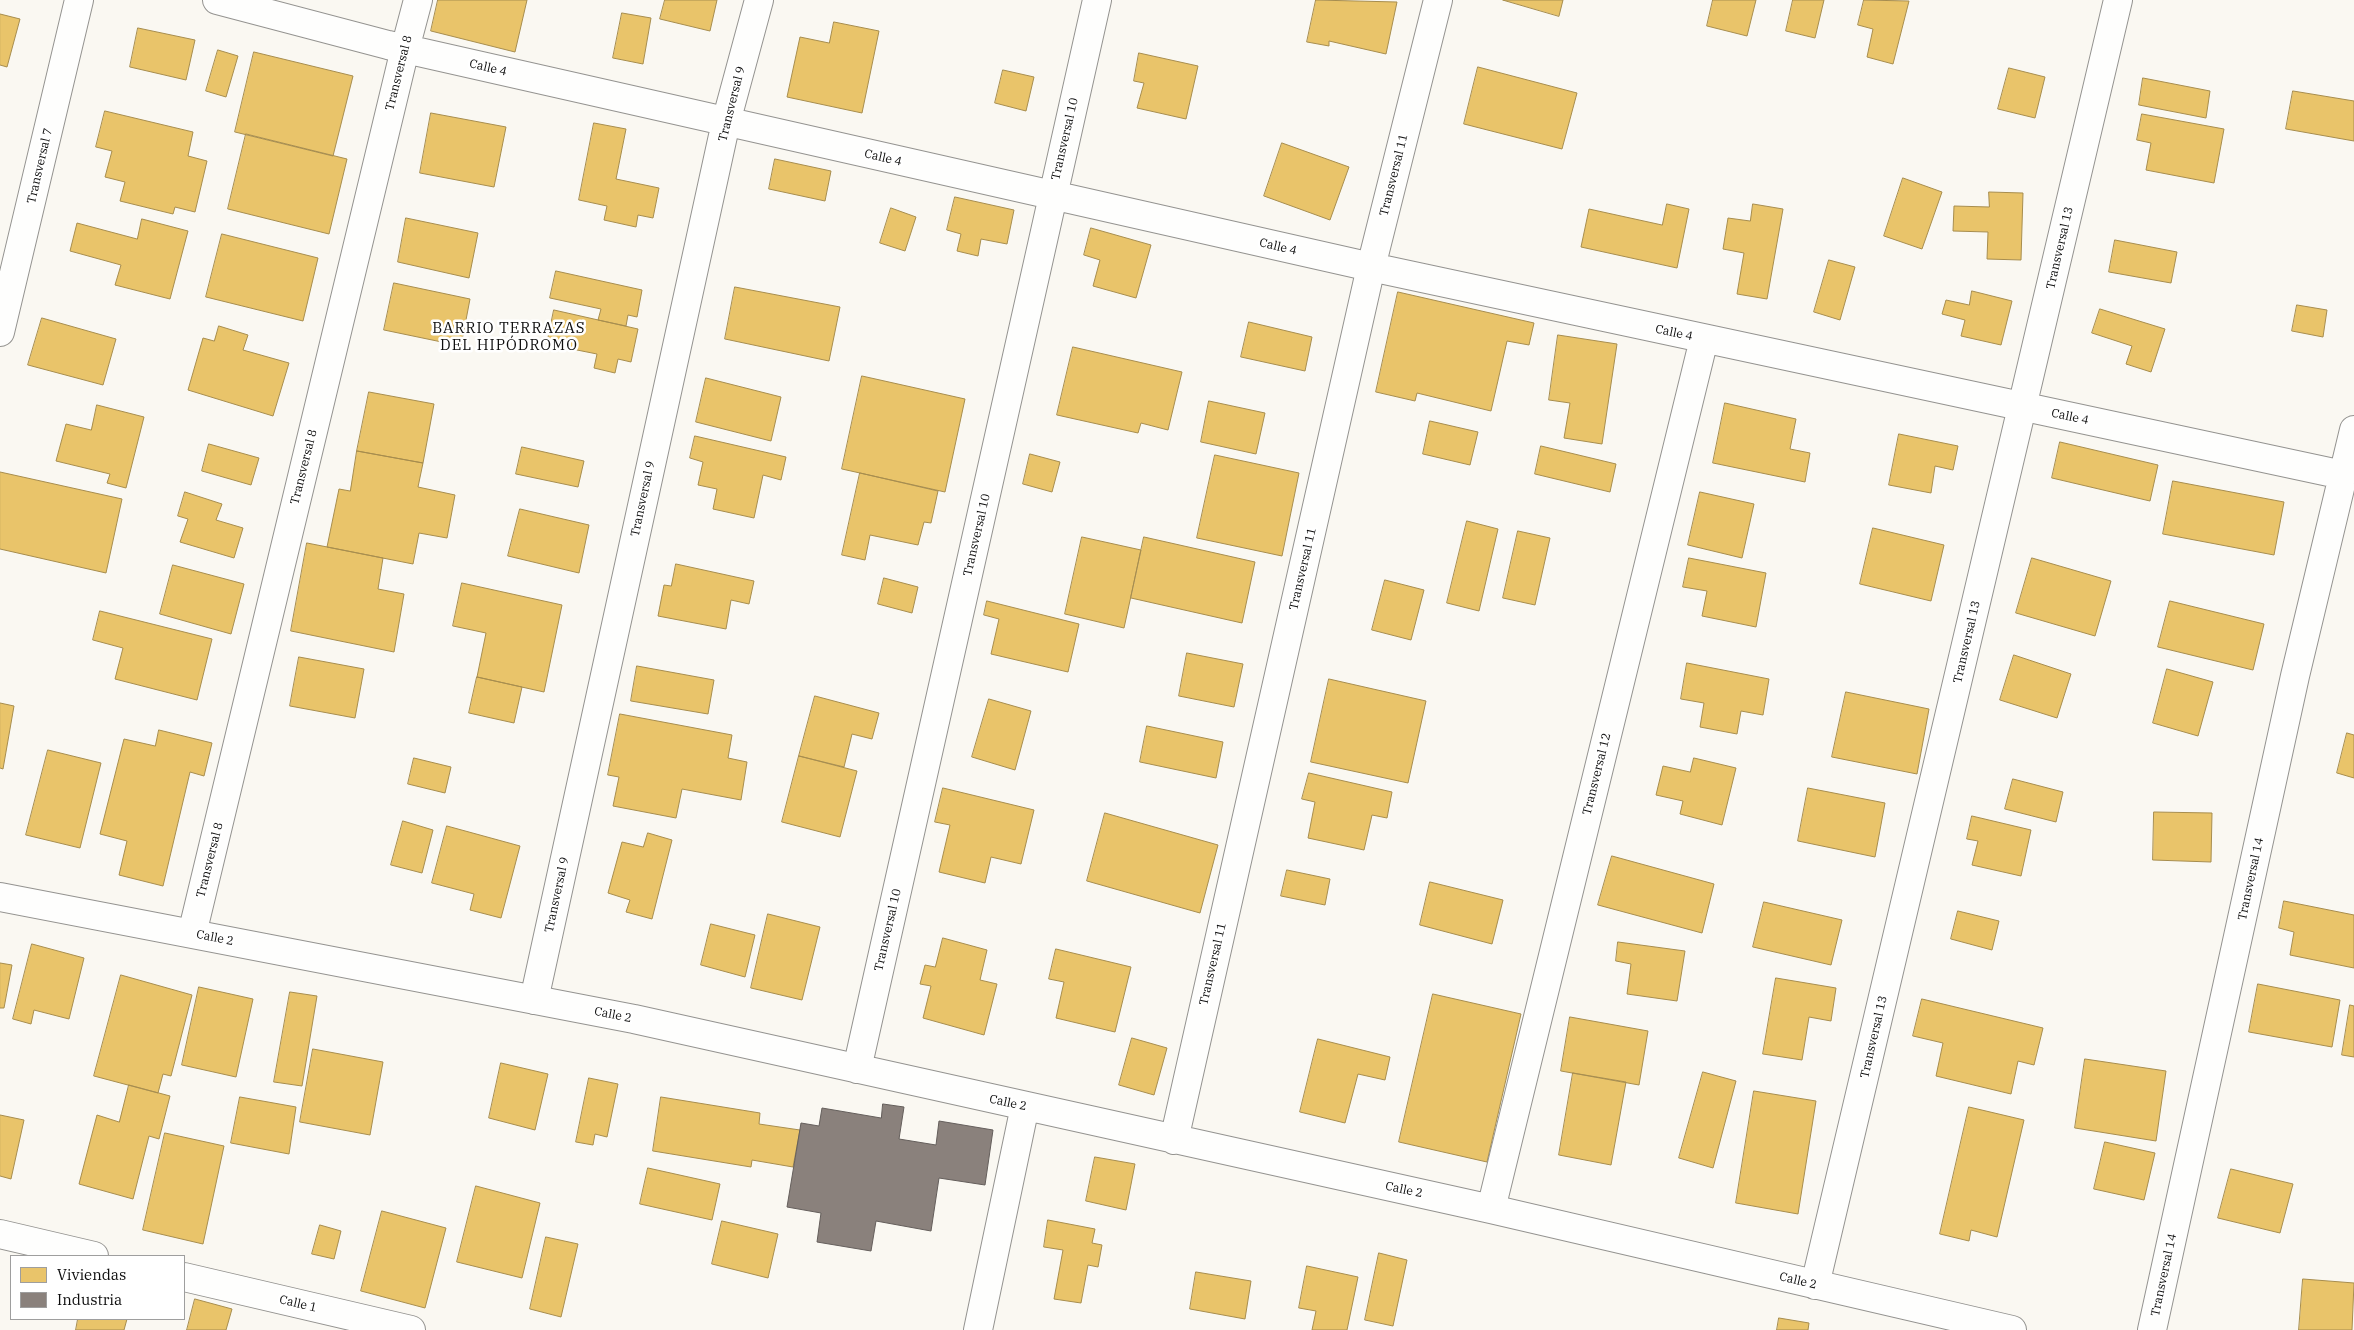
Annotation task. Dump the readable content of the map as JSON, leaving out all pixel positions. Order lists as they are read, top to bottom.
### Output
{
  "streets": {
    "street": [
      "Calle 4",
      "Transversal 8",
      "Transversal 9",
      "Transversal 10",
      "Transversal 7",
      "Transversal 11",
      "Transversal 13",
      "Transversal 12",
      "Transversal 14",
      "Calle 2",
      "Calle 1"
    ]
  },
  "crossings": [
    ["Calle 4", "Transversal 8"],
    ["Calle 4", "Transversal 9"],
    ["Calle 4", "Transversal 10"],
    ["Calle 4", "Transversal 11"],
    ["Calle 4", "Transversal 13"],
    ["Calle 4", "Transversal 12"],
    ["Calle 4", "Transversal 14"],
    ["Transversal 8", "Calle 2"],
    ["Transversal 9", "Calle 2"],
    ["Transversal 10", "Calle 2"],
    ["Transversal 11", "Calle 2"],
    ["Transversal 13", "Calle 2"],
    ["Transversal 12", "Calle 2"]
  ],
  "districts": ["BARRIO TERRAZAS DEL HIPÓDROMO"],
  "legend": ["Viviendas", "Industria"]
}
